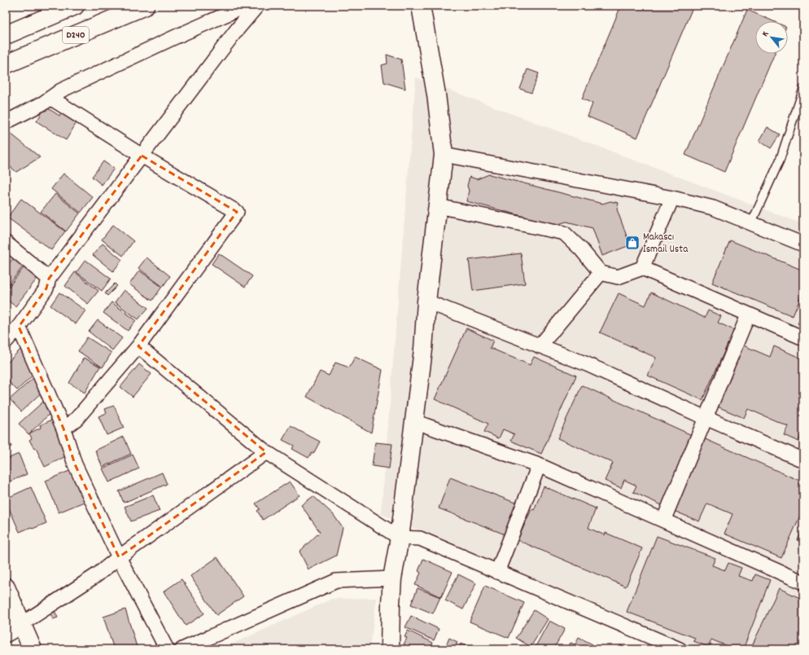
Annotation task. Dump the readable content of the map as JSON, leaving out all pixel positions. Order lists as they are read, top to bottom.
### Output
{
  "streets": {
    "main road": ["D240"]
  },
  "places": {
    "shop": ["Makascı İsmail Usta"]
  },
  "north": "top left"
}
